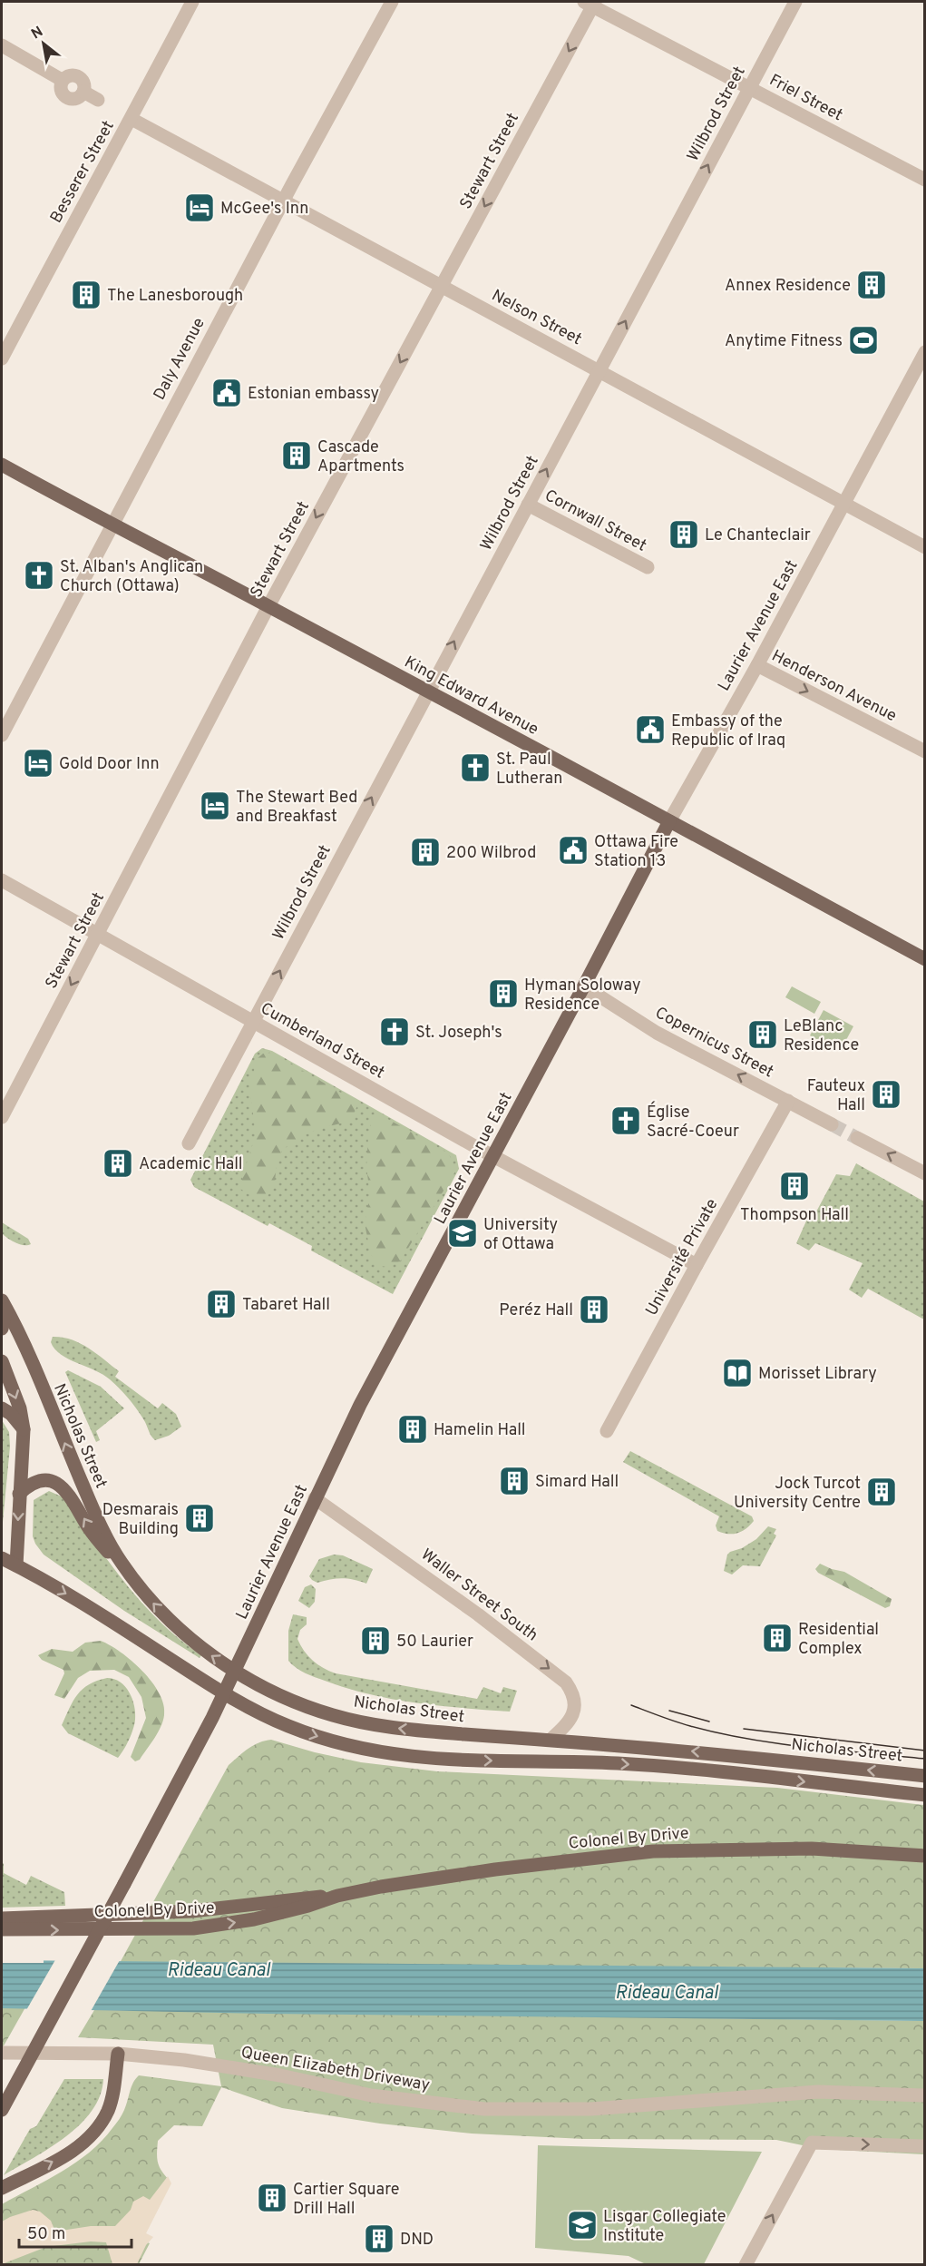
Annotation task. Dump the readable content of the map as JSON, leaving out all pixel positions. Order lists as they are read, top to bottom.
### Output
{
  "streets": {
    "main road": [
      "Laurier Avenue East",
      "King Edward Avenue",
      "Nicholas Street",
      "Colonel By Drive"
    ],
    "street": [
      "Friel Street",
      "Wilbrod Street",
      "Stewart Street",
      "Besserer Street",
      "Nelson Street",
      "Daly Avenue",
      "Cornwall Street",
      "Henderson Avenue",
      "Cumberland Street",
      "Copernicus Street",
      "Université Private",
      "Waller Street South",
      "Queen Elizabeth Driveway"
    ]
  },
  "crossings": [
    ["Friel Street", "Wilbrod Street"],
    ["Friel Street", "Stewart Street"],
    ["Wilbrod Street", "Nelson Street"],
    ["Wilbrod Street", "Cornwall Street"],
    ["Wilbrod Street", "King Edward Avenue"],
    ["Wilbrod Street", "Cumberland Street"],
    ["Stewart Street", "Nelson Street"],
    ["Stewart Street", "King Edward Avenue"],
    ["Stewart Street", "Cumberland Street"],
    ["Besserer Street", "Nelson Street"],
    ["Nelson Street", "Daly Avenue"],
    ["Nelson Street", "Laurier Avenue East"],
    ["Daly Avenue", "King Edward Avenue"],
    ["Laurier Avenue East", "Henderson Avenue"],
    ["Laurier Avenue East", "King Edward Avenue"],
    ["Laurier Avenue East", "Cumberland Street"],
    ["Laurier Avenue East", "Copernicus Street"],
    ["Laurier Avenue East", "Nicholas Street"],
    ["Laurier Avenue East", "Waller Street South"],
    ["Cumberland Street", "Université Private"],
    ["Copernicus Street", "Université Private"],
    ["Nicholas Street", "Waller Street South"]
  ],
  "one_way": [
    "Wilbrod Street",
    "Stewart Street",
    "Henderson Avenue",
    "Copernicus Street",
    "Waller Street South"
  ],
  "water": ["Rideau Canal"],
  "places": {
    "hotel": ["McGee's Inn", "Gold Door Inn", "The Stewart Bed and Breakfast"],
    "building": [
      "Annex Residence",
      "The Lanesborough",
      "Cascade Apartments",
      "Le Chanteclair",
      "200 Wilbrod",
      "Hyman Soloway Residence",
      "LeBlanc Residence",
      "Fauteux Hall",
      "Academic Hall",
      "Thompson Hall",
      "Tabaret Hall",
      "Peréz Hall",
      "Hamelin Hall",
      "Simard Hall",
      "Jock Turcot University Centre",
      "Desmarais Building",
      "Residential Complex",
      "50 Laurier",
      "Cartier Square Drill Hall",
      "DND"
    ],
    "sports": ["Anytime Fitness"],
    "public building": ["Estonian embassy", "Embassy of the Republic of Iraq", "Ottawa Fire Station 13"],
    "church": [
      "St. Alban's Anglican Church (Ottawa)",
      "St. Paul Lutheran",
      "St. Joseph's",
      "Église Sacré-Coeur"
    ],
    "school or university": ["University of Ottawa", "Lisgar Collegiate Institute"],
    "library": ["Morisset Library"]
  },
  "scale_bar": "50 m",
  "north": "top left"
}
